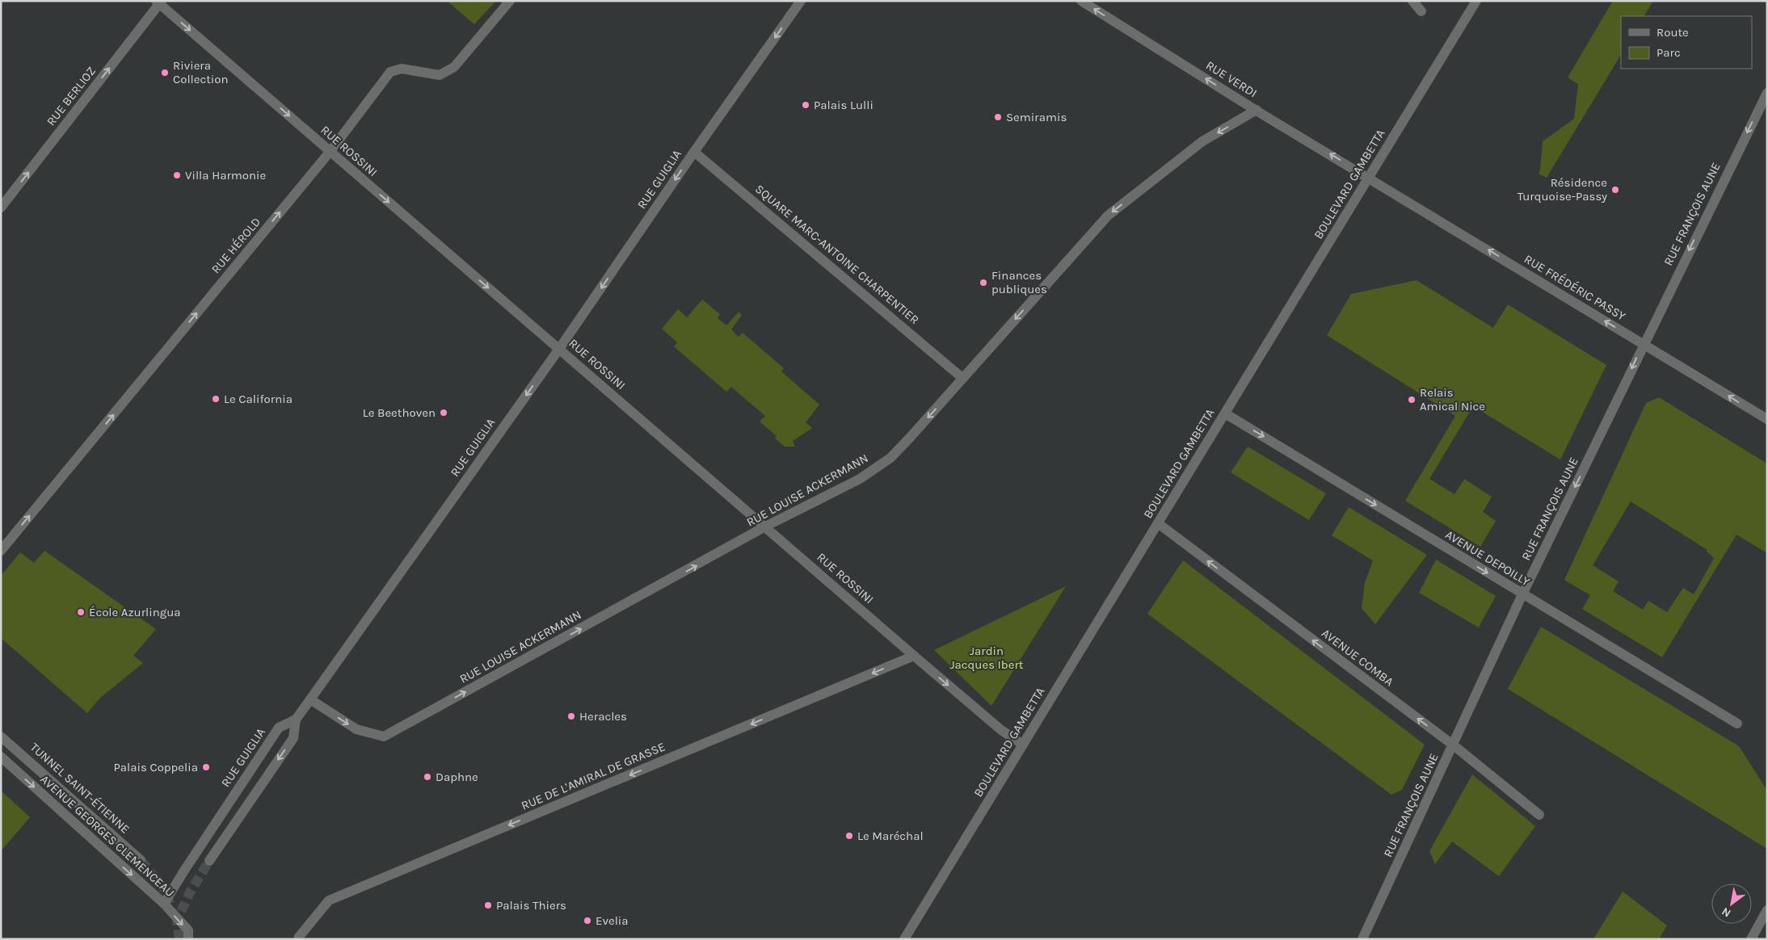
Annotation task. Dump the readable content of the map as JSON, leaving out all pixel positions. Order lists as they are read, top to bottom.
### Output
{
  "streets": {
    "street": [
      "RUE VERDI",
      "RUE BERLIOZ",
      "RUE ROSSINI",
      "RUE GUIGLIA",
      "BOULEVARD GAMBETTA",
      "RUE FRANÇOIS AUNE",
      "RUE HÉROLD",
      "SQUARE MARC-ANTOINE CHARPENTIER",
      "RUE FRÉDÉRIC PASSY",
      "RUE LOUISE ACKERMANN",
      "AVENUE DEPOILLY",
      "AVENUE COMBA",
      "RUE DE L'AMIRAL DE GRASSE",
      "TUNNEL SAINT-ÉTIENNE",
      "AVENUE GEORGES CLEMENCEAU"
    ]
  },
  "crossings": [
    ["RUE VERDI", "BOULEVARD GAMBETTA"],
    ["RUE VERDI", "RUE FRÉDÉRIC PASSY"],
    ["RUE VERDI", "RUE LOUISE ACKERMANN"],
    ["RUE BERLIOZ", "RUE ROSSINI"],
    ["RUE ROSSINI", "RUE GUIGLIA"],
    ["RUE ROSSINI", "BOULEVARD GAMBETTA"],
    ["RUE ROSSINI", "RUE HÉROLD"],
    ["RUE ROSSINI", "RUE LOUISE ACKERMANN"],
    ["RUE ROSSINI", "RUE DE L'AMIRAL DE GRASSE"],
    ["RUE GUIGLIA", "SQUARE MARC-ANTOINE CHARPENTIER"],
    ["RUE GUIGLIA", "RUE LOUISE ACKERMANN"],
    ["RUE GUIGLIA", "AVENUE GEORGES CLEMENCEAU"],
    ["BOULEVARD GAMBETTA", "RUE FRÉDÉRIC PASSY"],
    ["BOULEVARD GAMBETTA", "AVENUE DEPOILLY"],
    ["BOULEVARD GAMBETTA", "AVENUE COMBA"],
    ["RUE FRANÇOIS AUNE", "RUE FRÉDÉRIC PASSY"],
    ["RUE FRANÇOIS AUNE", "AVENUE DEPOILLY"],
    ["RUE FRANÇOIS AUNE", "AVENUE COMBA"],
    ["SQUARE MARC-ANTOINE CHARPENTIER", "RUE LOUISE ACKERMANN"]
  ],
  "one_way": [
    "RUE VERDI",
    "RUE BERLIOZ",
    "RUE ROSSINI",
    "RUE GUIGLIA",
    "RUE FRANÇOIS AUNE",
    "RUE HÉROLD",
    "RUE FRÉDÉRIC PASSY",
    "AVENUE DEPOILLY",
    "AVENUE COMBA",
    "RUE DE L'AMIRAL DE GRASSE",
    "AVENUE GEORGES CLEMENCEAU"
  ],
  "parks": ["Jardin Jacques Ibert"],
  "places": [
    "Riviera Collection",
    "Palais Lulli",
    "Semiramis",
    "Villa Harmonie",
    "Résidence Turquoise-Passy",
    "Finances publiques",
    "Le California",
    "Relais Amical Nice",
    "Le Beethoven",
    "École Azurlingua",
    "Heracles",
    "Palais Coppelia",
    "Daphne",
    "Le Maréchal",
    "Palais Thiers",
    "Evelia"
  ],
  "legend": ["Route", "Parc"],
  "north": "bottom left"
}
